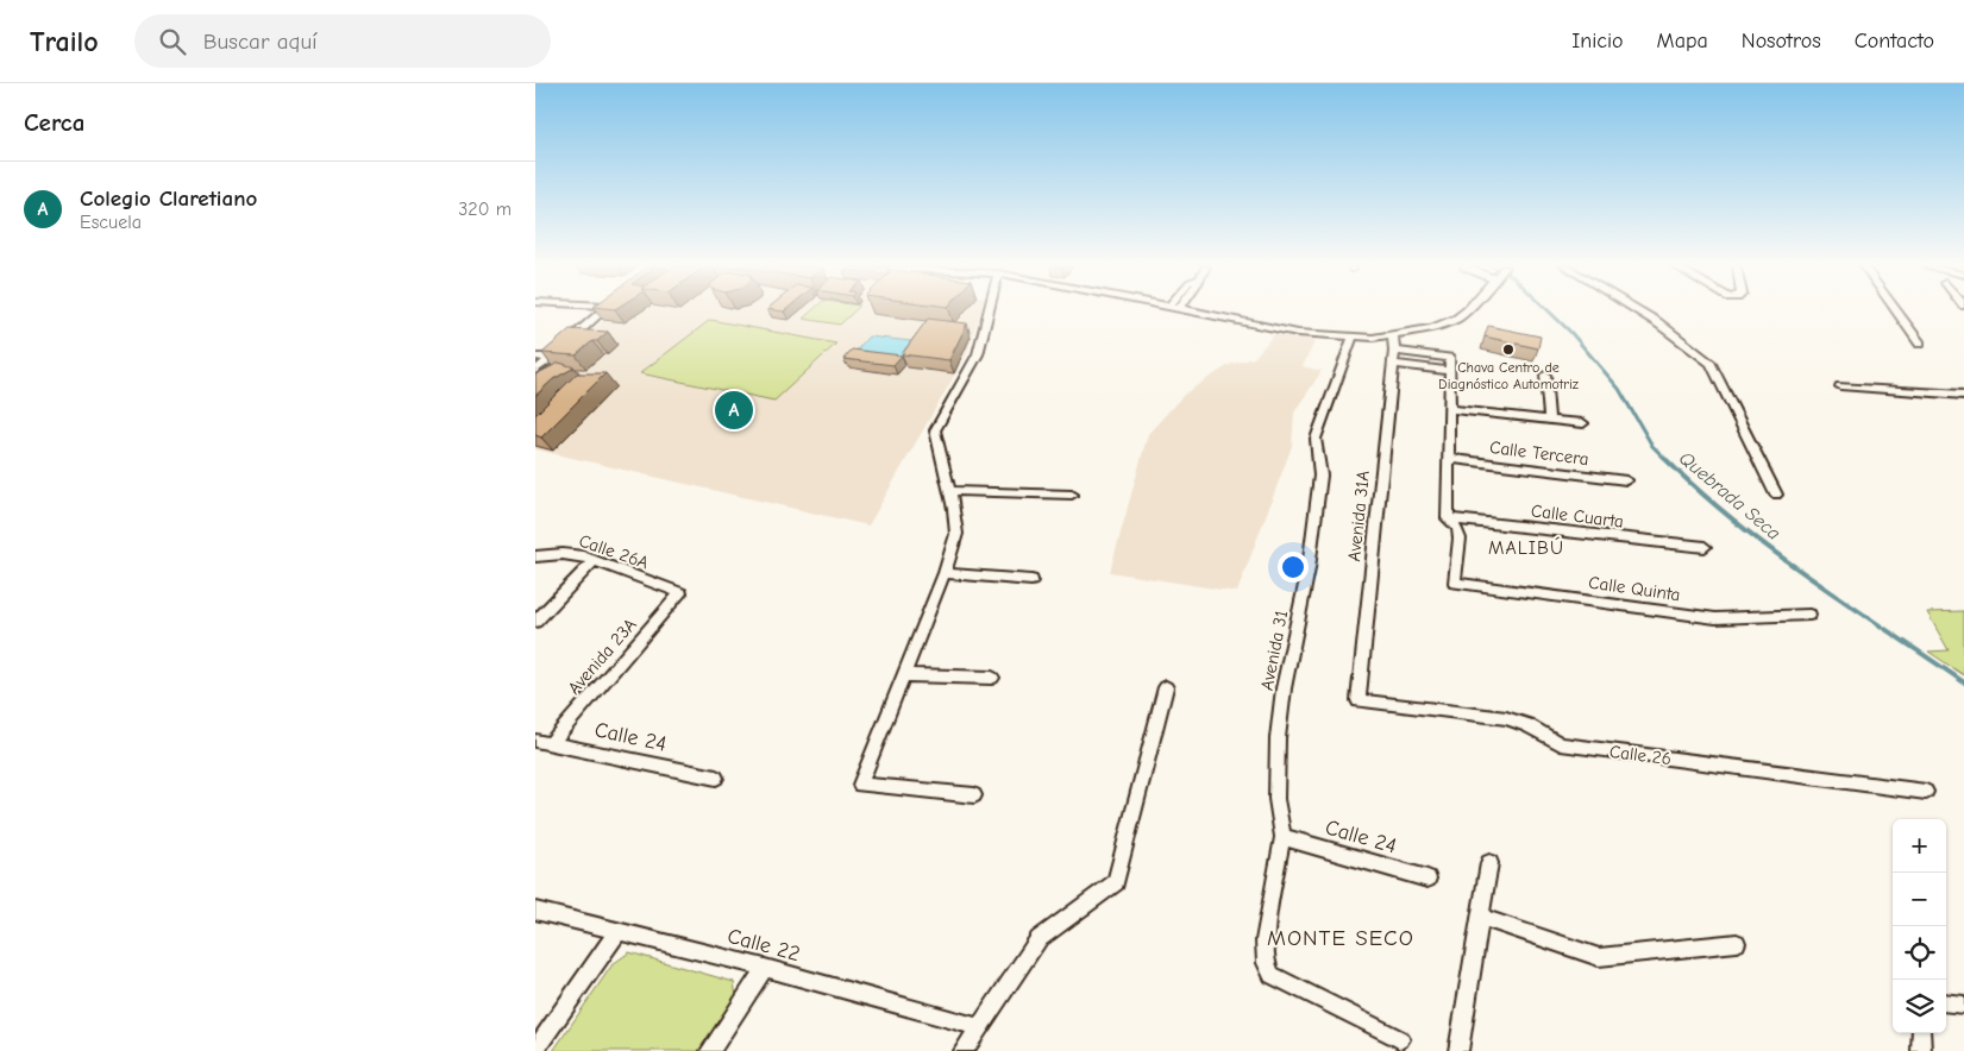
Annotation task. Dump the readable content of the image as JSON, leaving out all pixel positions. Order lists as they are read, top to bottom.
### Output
{
  "streets": {
    "street": [
      "Calle Tercera",
      "Avenida 31A",
      "Calle Cuarta",
      "Calle 26A",
      "Calle Quinta",
      "Avenida 31",
      "Avenida 23A",
      "Calle 24",
      "Calle 26",
      "Calle 22"
    ]
  },
  "crossings": [
    ["Avenida 31A", "Calle 26"],
    ["Calle Cuarta", "Calle Quinta"],
    ["Calle 26A", "Avenida 23A"],
    ["Avenida 31", "Calle 24"],
    ["Avenida 23A", "Calle 24"]
  ],
  "districts": ["MALIBÚ", "MONTE SECO"],
  "water": ["Quebrada Seca"],
  "places": ["Chava Centro de Diagnóstico Automotriz"],
  "page": {
    "header": "Trailo",
    "search": "Buscar aquí",
    "nav": [
      "Inicio",
      "Mapa",
      "Nosotros",
      "Contacto"
    ],
    "heading": "Cerca",
    "list": [
      {
        "mark": "A",
        "name": "Colegio Claretiano",
        "note": "Escuela",
        "value": "320 m"
      }
    ],
    "pins": "A",
    "map_buttons": ["+", "−"]
  }
}
